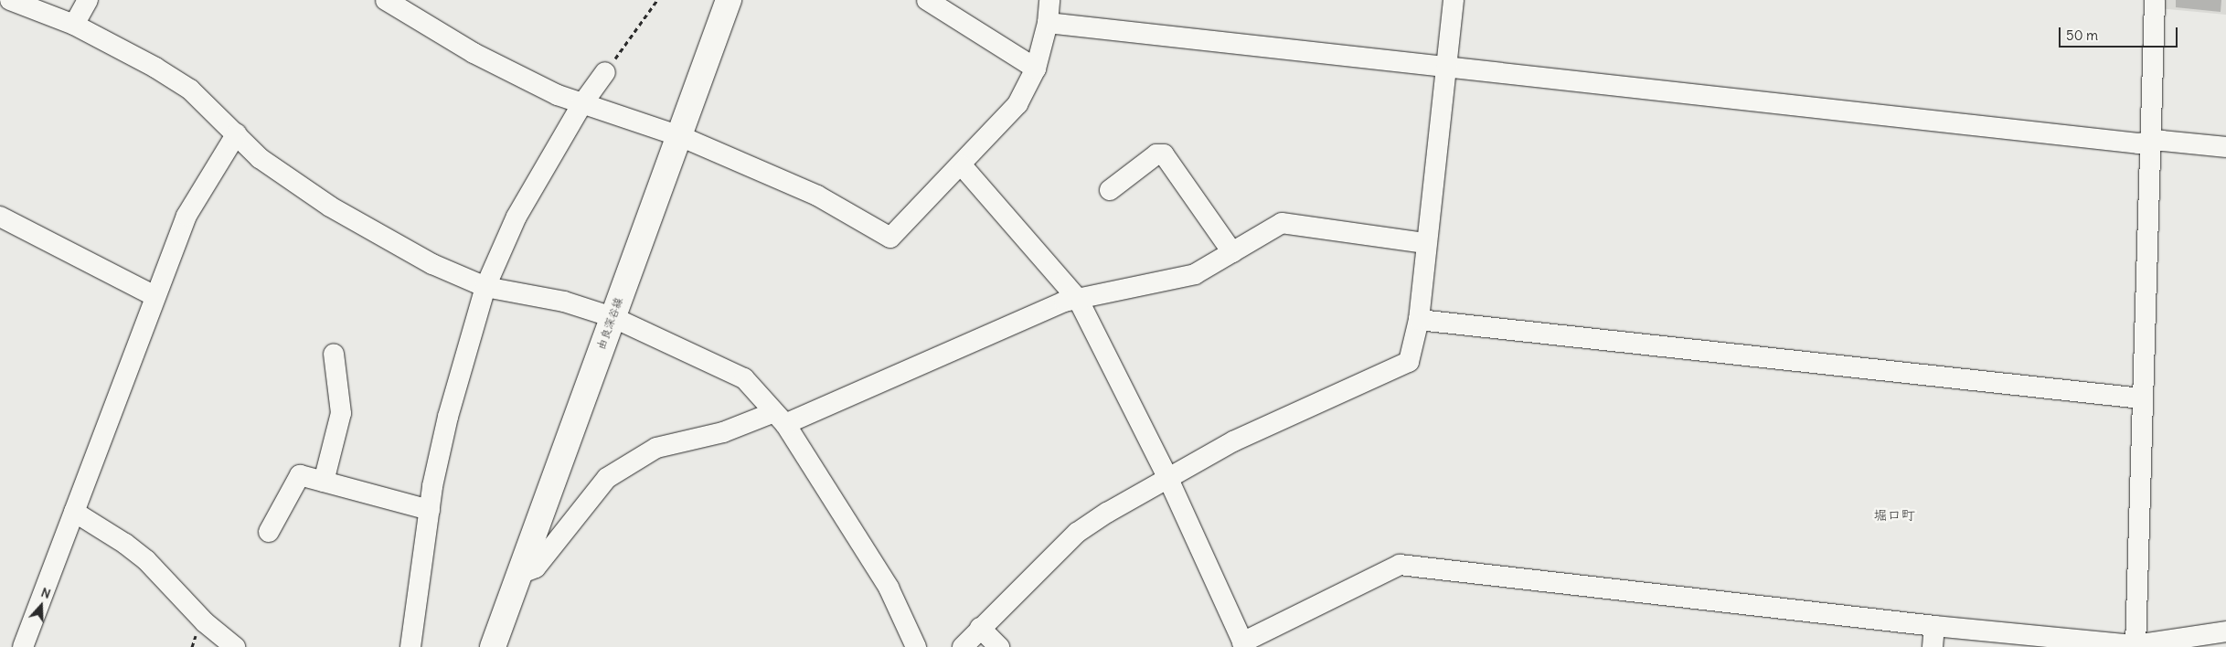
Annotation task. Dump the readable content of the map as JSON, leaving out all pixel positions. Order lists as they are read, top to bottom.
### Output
{
  "streets": {
    "main road": ["由良深谷線"]
  },
  "districts": ["堀口町"],
  "scale_bar": "50 m",
  "north": "top"
}
